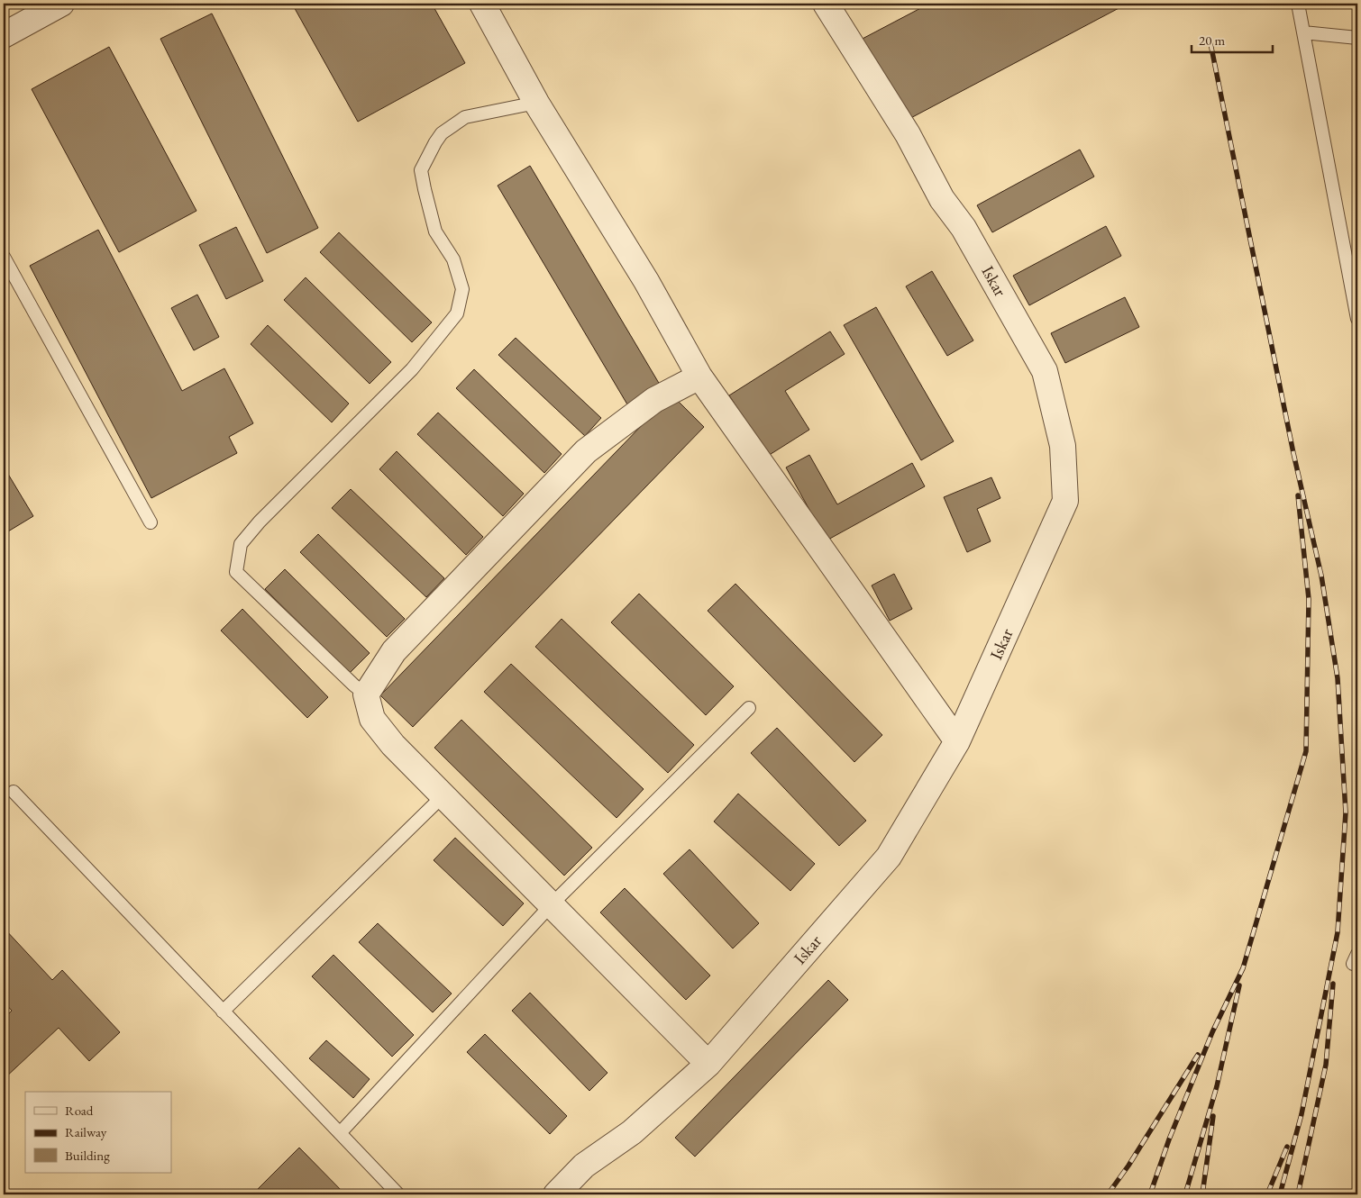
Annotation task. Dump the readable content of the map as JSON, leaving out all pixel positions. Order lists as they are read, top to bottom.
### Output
{
  "streets": {
    "street": ["Iskar"]
  },
  "legend": ["Road", "Railway", "Building"],
  "scale_bar": "20 m"
}
